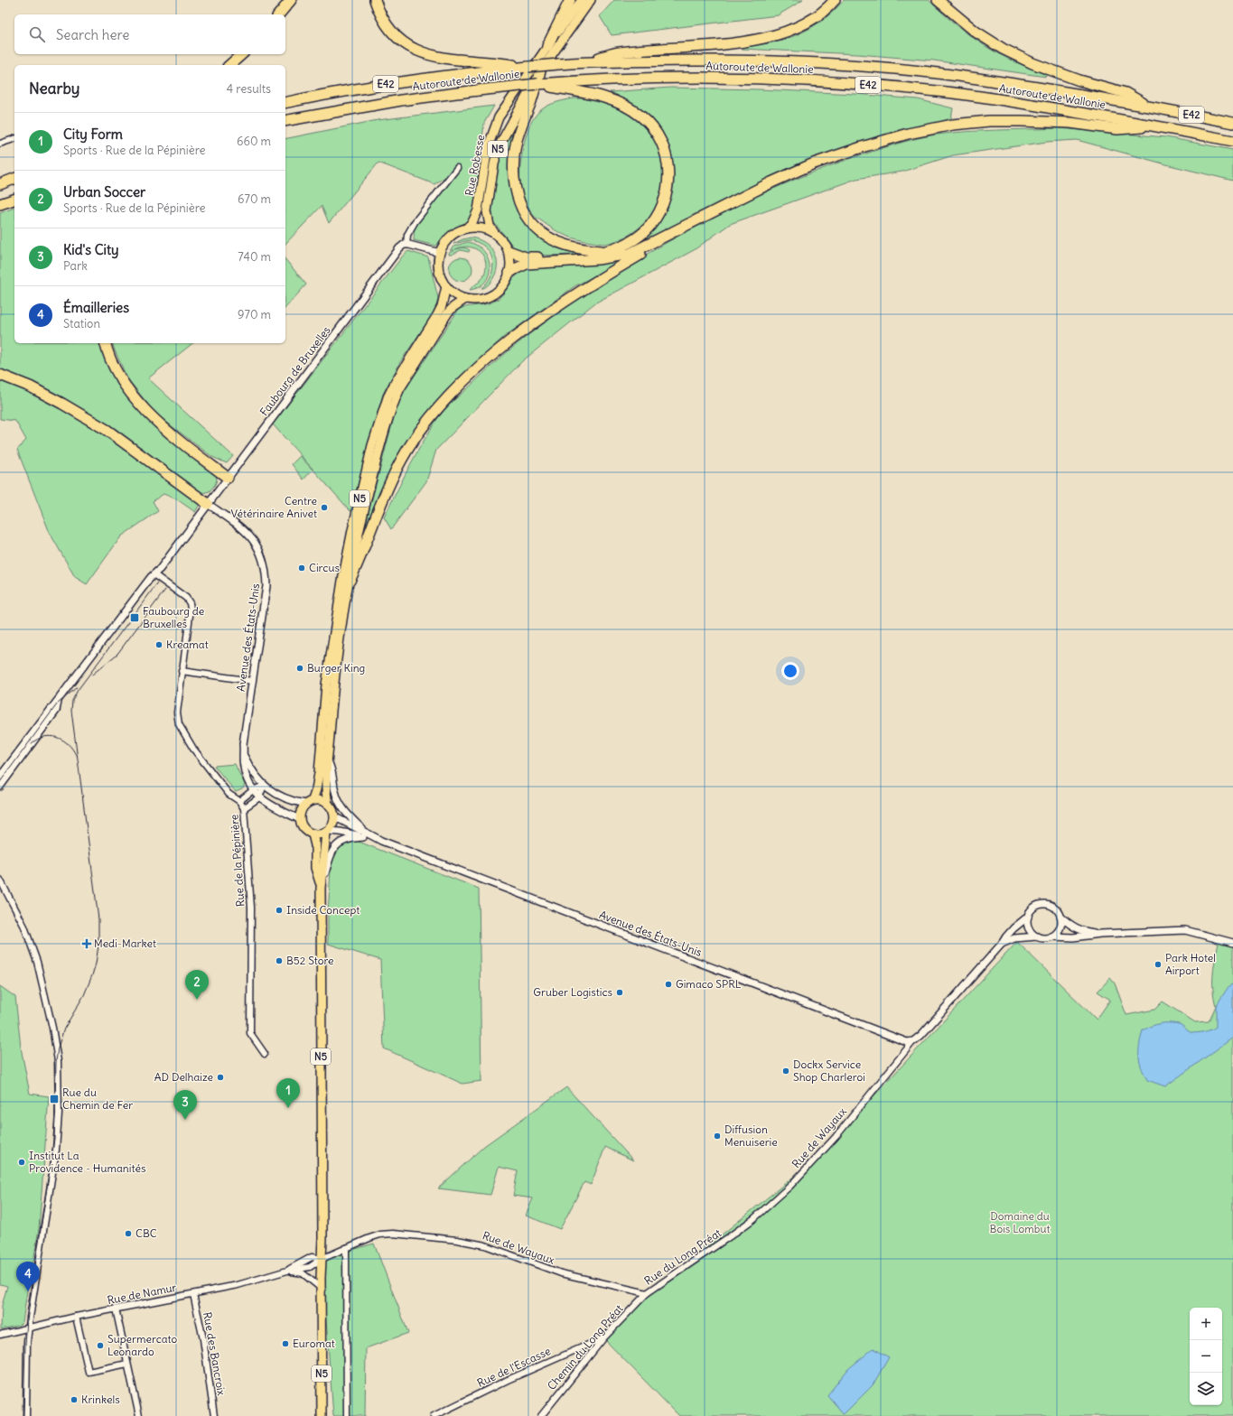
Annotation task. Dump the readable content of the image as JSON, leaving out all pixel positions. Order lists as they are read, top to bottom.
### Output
{
  "streets": {
    "highway": ["Autoroute de Wallonie", "E42"],
    "main road": ["N5", "Rue Robesse"],
    "street": [
      "Faubourg de Bruxelles",
      "Avenue des États-Unis",
      "Rue de la Pépinière",
      "Rue de Wayaux",
      "Rue du Long Préat",
      "Rue de Namur",
      "Chemin du Long Préat",
      "Rue des Bancroix",
      "Rue de l'Escasse"
    ]
  },
  "crossings": [
    ["N5", "Rue Robesse"],
    ["N5", "Avenue des États-Unis"],
    ["N5", "Rue de Wayaux"],
    ["N5", "Rue de Namur"],
    ["Faubourg de Bruxelles", "Avenue des États-Unis"],
    ["Faubourg de Bruxelles", "Rue de la Pépinière"],
    ["Avenue des États-Unis", "Rue de Wayaux"],
    ["Rue de Wayaux", "Rue du Long Préat"],
    ["Rue de Wayaux", "Rue de Namur"],
    ["Rue de Wayaux", "Chemin du Long Préat"],
    ["Rue du Long Préat", "Chemin du Long Préat"],
    ["Rue de Namur", "Rue des Bancroix"],
    ["Chemin du Long Préat", "Rue de l'Escasse"]
  ],
  "parks": ["Domaine du Bois Lombut"],
  "places": {
    "other": [
      "Centre Vétérinaire Anivet",
      "Circus",
      "Kreamat",
      "Burger King",
      "Inside Concept",
      "B52 Store",
      "Park Hotel Airport",
      "Gimaco SPRL",
      "Gruber Logistics",
      "Dockx Service Shop Charleroi",
      "AD Delhaize",
      "Diffusion Menuiserie",
      "Institut La Providence - Humanités",
      "CBC",
      "Euromat",
      "Supermercato Leonardo",
      "Krinkels"
    ],
    "transit": ["Faubourg de Bruxelles", "Rue du Chemin de Fer"],
    "health": ["Medi-Market"]
  },
  "page": {
    "search": "Search here",
    "heading": ["Nearby", "4 results"],
    "list": [
      {
        "mark": "1",
        "name": "City Form",
        "note": "Sports · Rue de la Pépinière",
        "value": "660 m"
      },
      {
        "mark": "2",
        "name": "Urban Soccer",
        "note": "Sports · Rue de la Pépinière",
        "value": "670 m"
      },
      {
        "mark": "3",
        "name": "Kid's City",
        "note": "Park",
        "value": "740 m"
      },
      {
        "mark": "4",
        "name": "Émailleries",
        "note": "Station",
        "value": "970 m"
      }
    ],
    "pins": [
      "2",
      "1",
      "3",
      "4"
    ],
    "map_buttons": ["+", "−"]
  }
}
